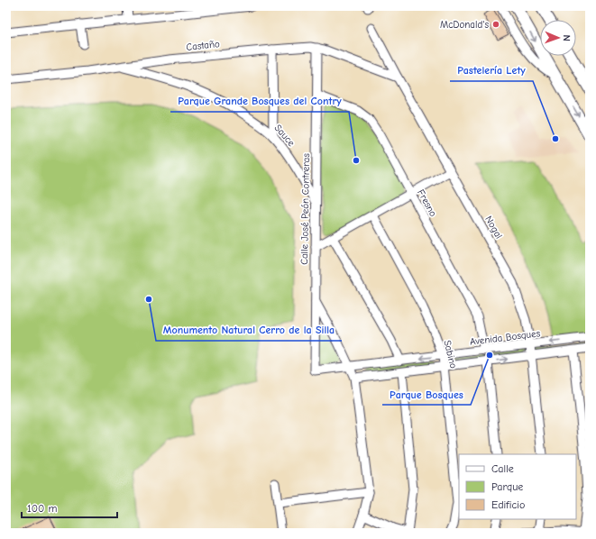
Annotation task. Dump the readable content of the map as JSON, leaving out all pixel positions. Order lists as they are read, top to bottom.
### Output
{
  "streets": {
    "street": [
      "Castaño",
      "Sauce",
      "Fresno",
      "Calle José Peón Contreras",
      "Nogal",
      "Avenida Bosques",
      "Sabino"
    ]
  },
  "crossings": [
    ["Castaño", "Sauce"],
    ["Castaño", "Calle José Peón Contreras"],
    ["Castaño", "Nogal"],
    ["Sauce", "Calle José Peón Contreras"],
    ["Fresno", "Calle José Peón Contreras"],
    ["Fresno", "Avenida Bosques"],
    ["Calle José Peón Contreras", "Avenida Bosques"],
    ["Nogal", "Avenida Bosques"],
    ["Avenida Bosques", "Sabino"]
  ],
  "places": [
    "McDonald's",
    "Pastelería Lety",
    "Parque Grande Bosques del Contry",
    "Monumento Natural Cerro de la Silla",
    "Parque Bosques"
  ],
  "legend": ["Calle", "Parque", "Edificio"],
  "scale_bar": "100 m",
  "north": "right"
}
